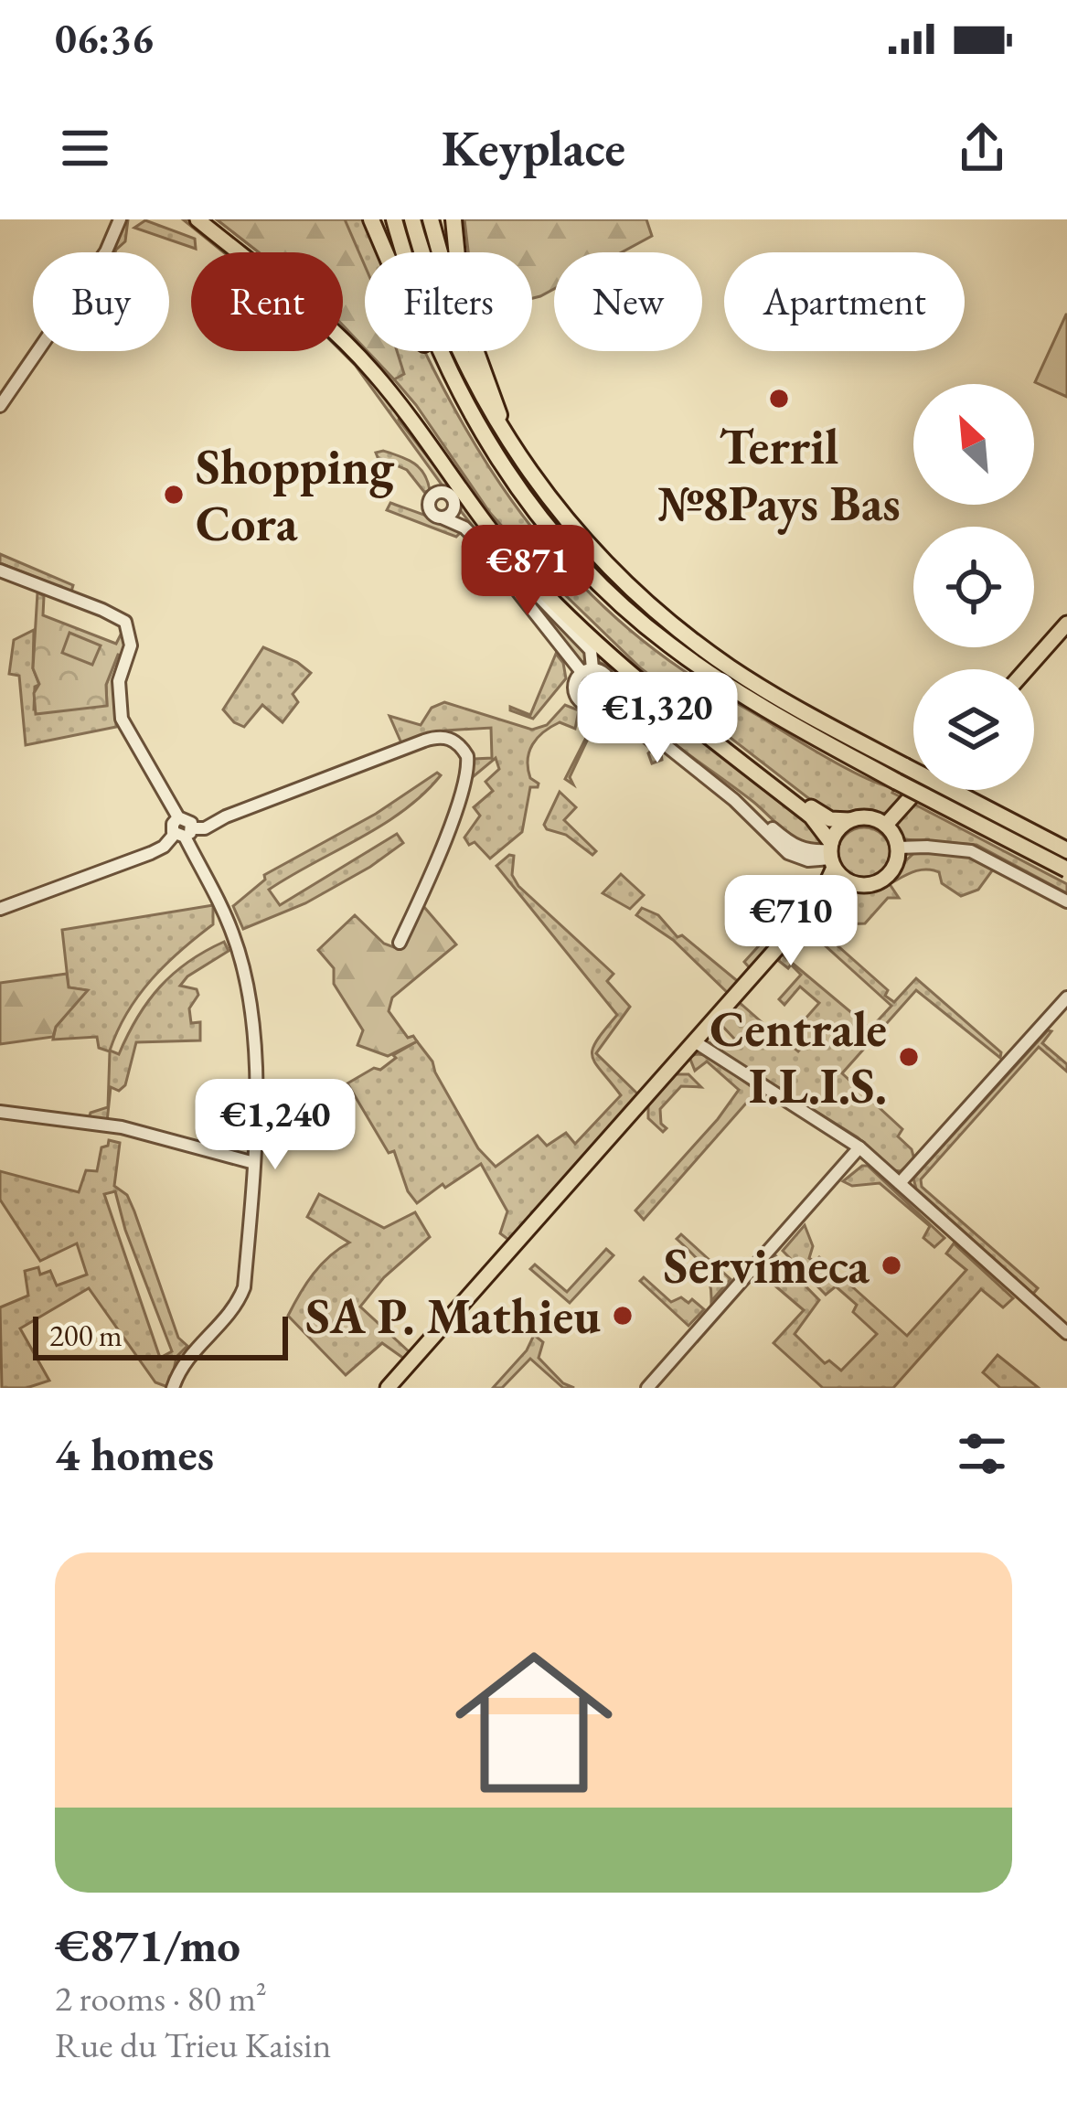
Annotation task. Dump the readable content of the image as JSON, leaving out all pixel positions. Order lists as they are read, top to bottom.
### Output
{
  "places": [
    "Terril №8Pays Bas",
    "Shopping Cora",
    "Centrale I.L.I.S.",
    "Servimeca",
    "SA P. Mathieu"
  ],
  "scale_bar": "200 m",
  "north": "top left",
  "page": {
    "status": "06:36",
    "header": "Keyplace",
    "chip": [
      "Buy",
      "Rent",
      "Filters",
      "New",
      "Apartment"
    ],
    "price": [
      "€871",
      "€1,320",
      "€710",
      "€1,240"
    ],
    "scale": "200 m",
    "heading": "4 homes",
    "list": [
      {
        "name": "€871/mo",
        "note": "2 rooms · 80 m² · Rue du Trieu Kaisin"
      }
    ]
  }
}
